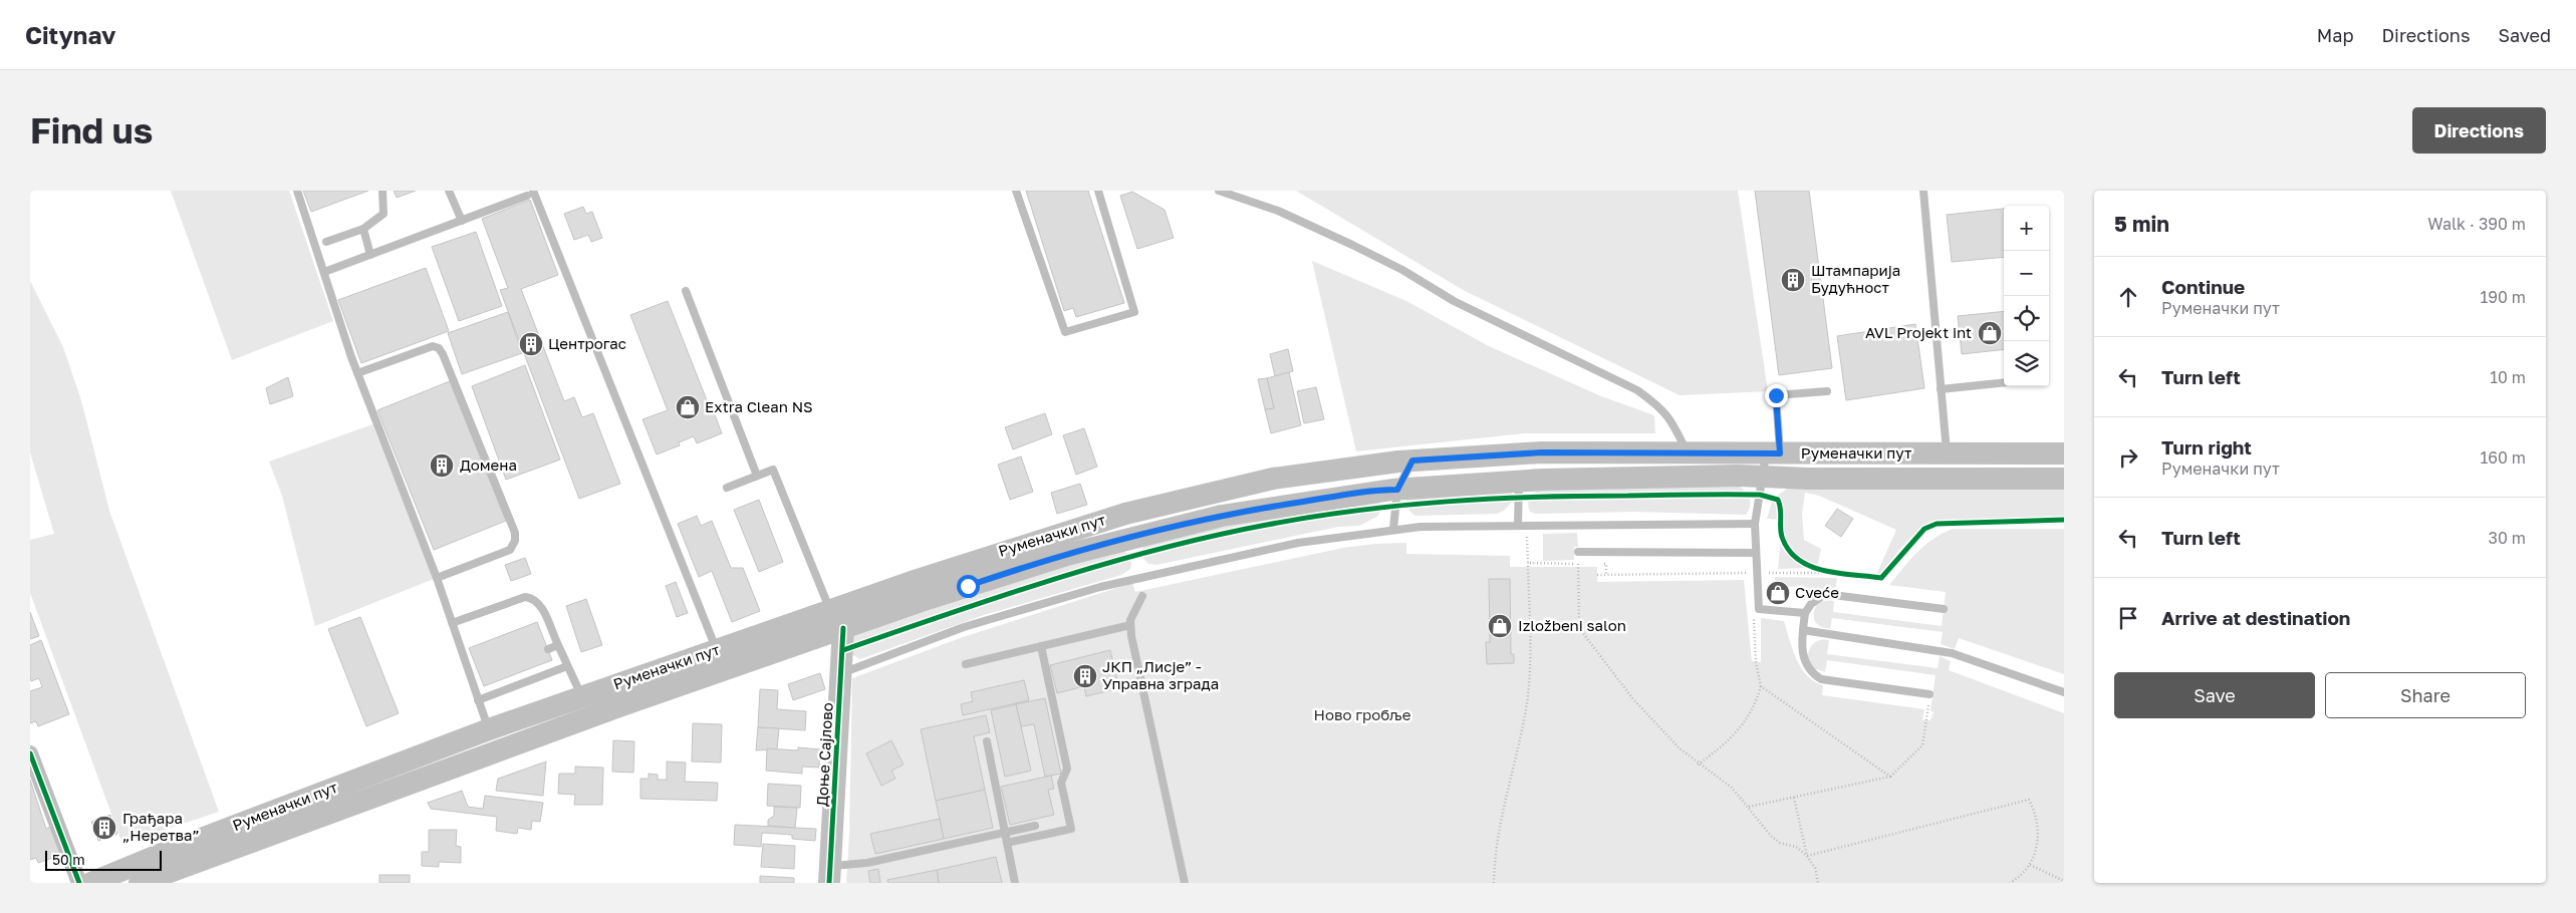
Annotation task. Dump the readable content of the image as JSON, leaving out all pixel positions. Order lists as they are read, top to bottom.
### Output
{
  "streets": {
    "main road": ["Руменачки пут", "Доње Сајлово"]
  },
  "crossings": [
    ["Руменачки пут", "Доње Сајлово"]
  ],
  "parks": ["Ново гробље"],
  "places": {
    "building": [
      "Штампарија Будућност",
      "Центрогас",
      "Домена",
      "ЈКП „Лисје” - Управна зграда",
      "Грађара „Неретва”"
    ],
    "shop": [
      "AVL Projekt int",
      "Extra Clean NS",
      "Cveće",
      "Izložbeni salon"
    ]
  },
  "scale_bar": "50 m",
  "page": {
    "header": "Citynav",
    "nav": ["Map", "Directions", "Saved"],
    "buttons": [
      "Directions",
      ["Save", "Share"]
    ],
    "title": "Find us",
    "heading": ["5 min", "Walk · 390 m"],
    "map_buttons": ["+", "−"],
    "list": [
      ["Continue", "Руменачки пут", "190 m"],
      ["Turn left", "10 m"],
      ["Turn right", "Руменачки пут", "160 m"],
      ["Turn left", "30 m"],
      "Arrive at destination"
    ],
    "scale": "50 m"
  }
}
